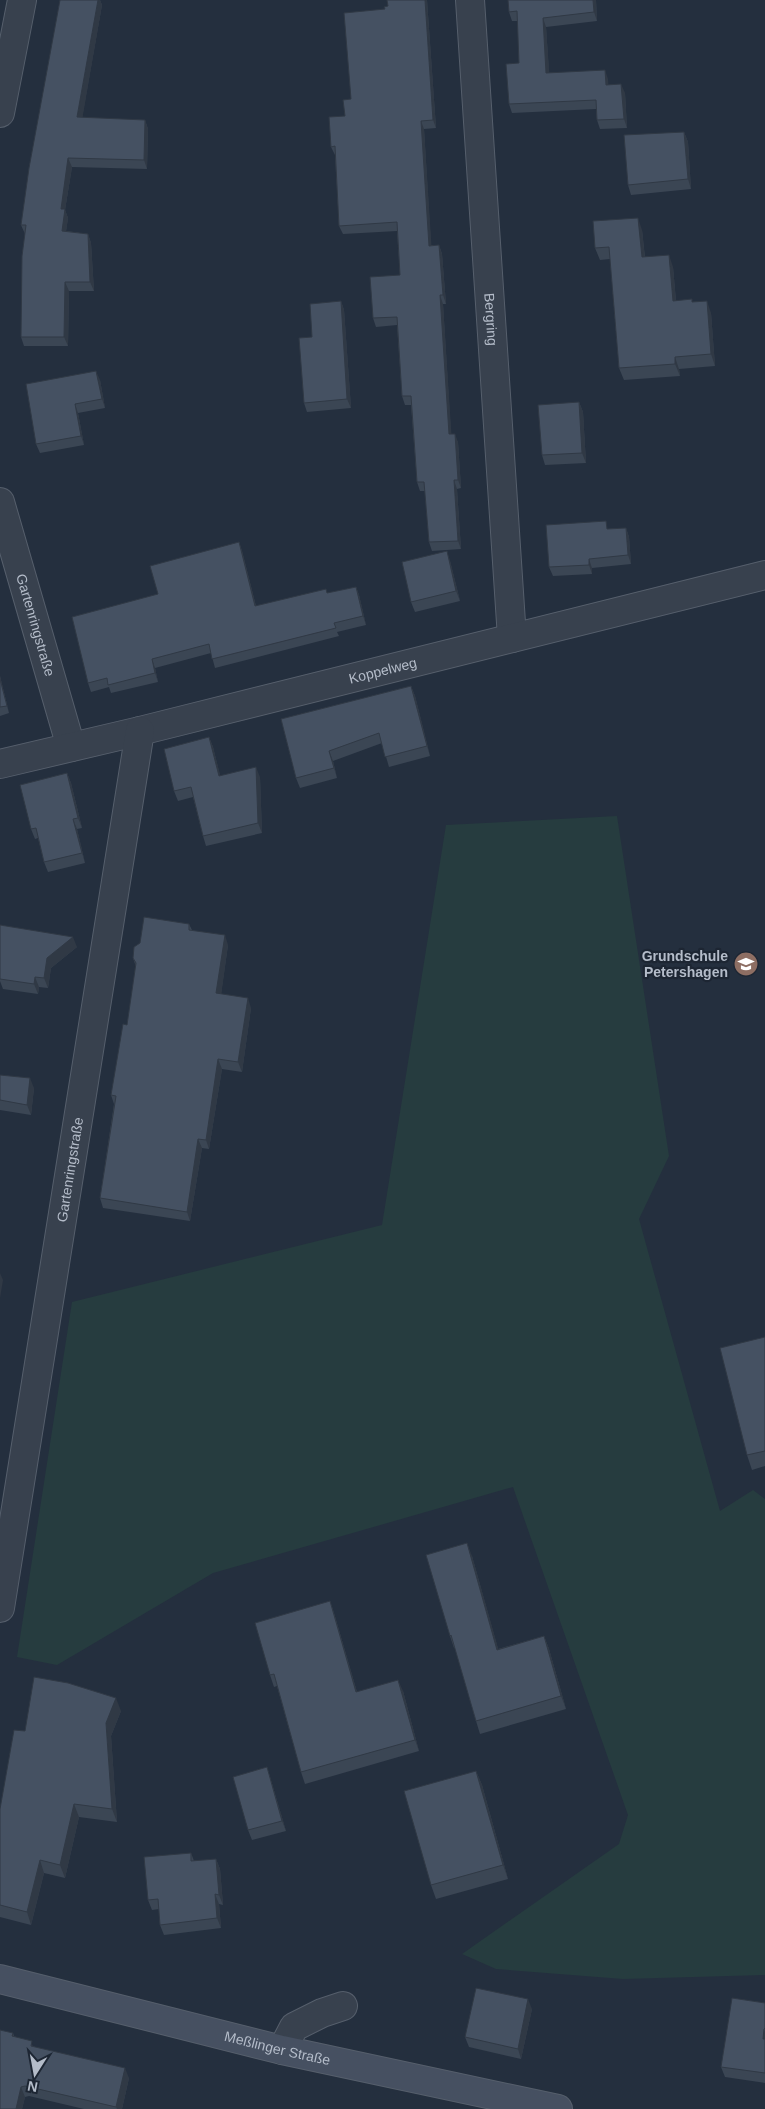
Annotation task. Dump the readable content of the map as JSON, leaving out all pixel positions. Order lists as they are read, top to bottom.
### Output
{
  "streets": {
    "street": [
      "Bergring",
      "Gartenringstraße",
      "Koppelweg",
      "Meßlinger Straße"
    ]
  },
  "crossings": [
    ["Bergring", "Koppelweg"],
    ["Gartenringstraße", "Koppelweg"]
  ],
  "places": {
    "school or university": ["Grundschule Petershagen"]
  },
  "north": "bottom"
}
